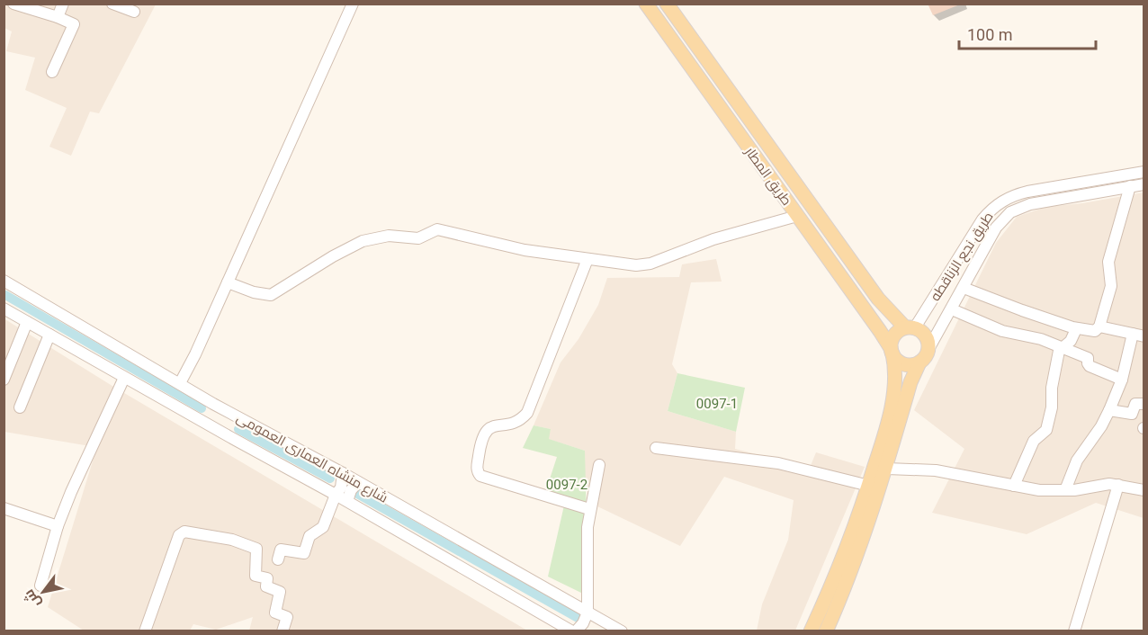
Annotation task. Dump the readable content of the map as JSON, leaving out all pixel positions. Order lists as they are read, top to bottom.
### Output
{
  "streets": {
    "main road": ["طريق المطار"],
    "street": ["طريق نجع الزناقطه", "شارع منشاه العمارى العمومى"]
  },
  "crossings": [
    ["طريق المطار", "طريق نجع الزناقطه"]
  ],
  "parks": ["0097-1", "0097-2"],
  "scale_bar": "100 m",
  "north": "bottom left"
}
